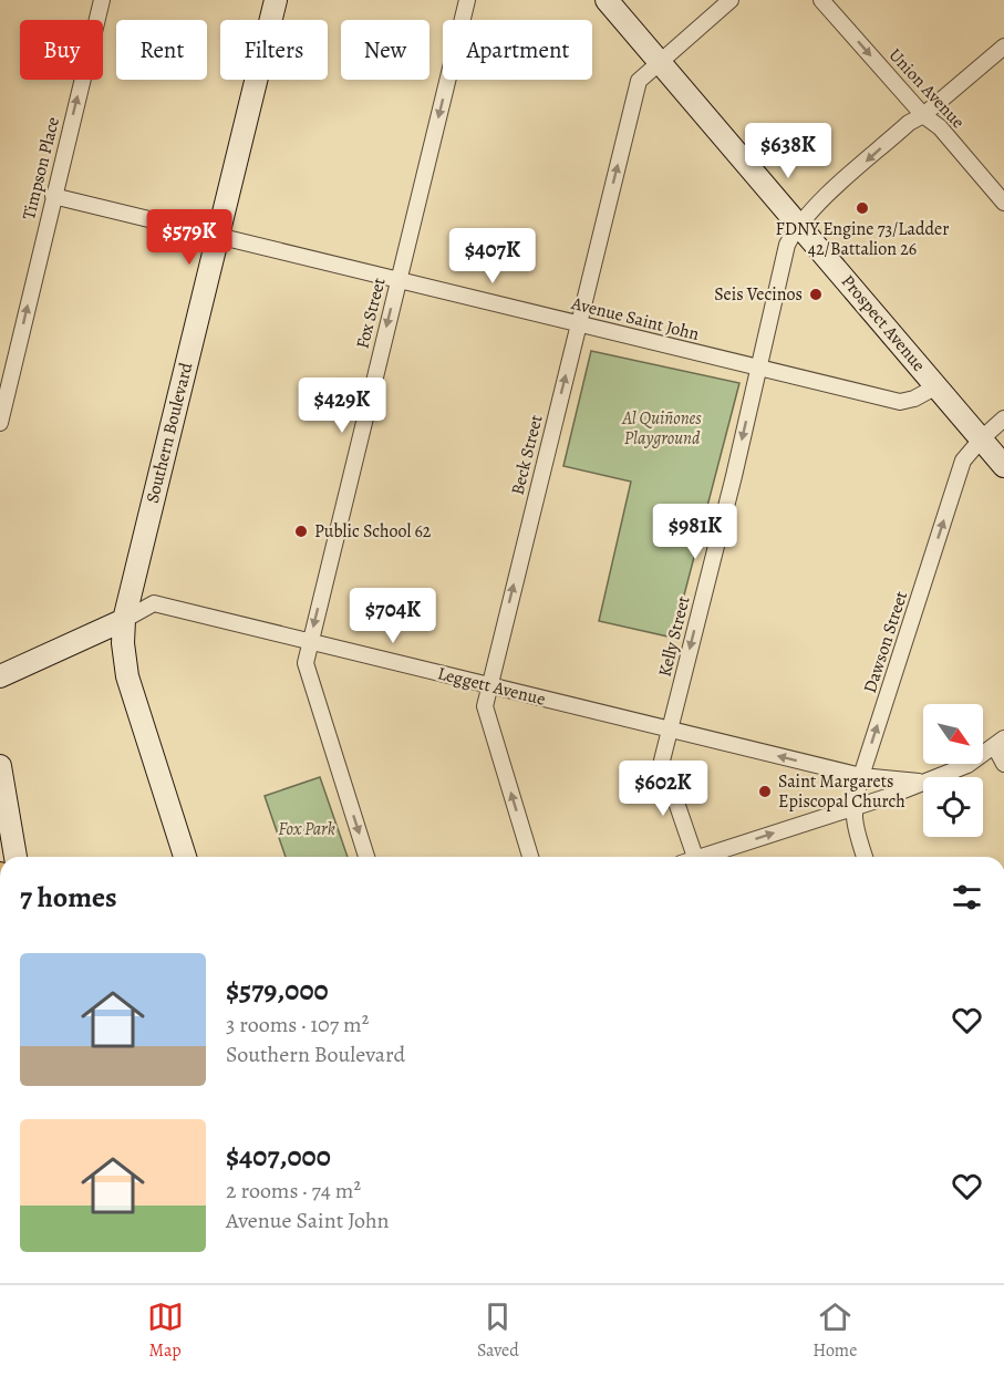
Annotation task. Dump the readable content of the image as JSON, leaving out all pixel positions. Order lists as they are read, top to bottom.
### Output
{
  "streets": {
    "main road": ["Prospect Avenue", "Southern Boulevard", "Leggett Avenue"],
    "street": [
      "Union Avenue",
      "Timpson Place",
      "Fox Street",
      "Avenue Saint John",
      "Beck Street",
      "Kelly Street",
      "Dawson Street"
    ]
  },
  "crossings": [
    ["Timpson Place", "Avenue Saint John"],
    ["Fox Street", "Avenue Saint John"],
    ["Fox Street", "Leggett Avenue"],
    ["Avenue Saint John", "Prospect Avenue"],
    ["Avenue Saint John", "Southern Boulevard"],
    ["Avenue Saint John", "Beck Street"],
    ["Avenue Saint John", "Kelly Street"],
    ["Prospect Avenue", "Beck Street"],
    ["Prospect Avenue", "Kelly Street"],
    ["Prospect Avenue", "Dawson Street"],
    ["Southern Boulevard", "Leggett Avenue"],
    ["Beck Street", "Leggett Avenue"],
    ["Kelly Street", "Leggett Avenue"],
    ["Dawson Street", "Leggett Avenue"]
  ],
  "one_way": [
    "Union Avenue",
    "Timpson Place",
    "Fox Street",
    "Beck Street",
    "Kelly Street",
    "Dawson Street"
  ],
  "parks": ["Al Quiñones Playground", "Fox Park"],
  "places": [
    "FDNY Engine 73/Ladder 42/Battalion 26",
    "Seis Vecinos",
    "Public School 62",
    "Saint Margarets Episcopal Church"
  ],
  "north": "bottom right",
  "page": {
    "chip": [
      "Buy",
      "Rent",
      "Filters",
      "New",
      "Apartment"
    ],
    "price": [
      "$638K",
      "$579K",
      "$407K",
      "$429K",
      "$981K",
      "$704K",
      "$602K"
    ],
    "heading": "7 homes",
    "list": [
      {
        "name": "$579,000",
        "note": "3 rooms · 107 m² · Southern Boulevard"
      },
      {
        "name": "$407,000",
        "note": "2 rooms · 74 m² · Avenue Saint John"
      }
    ],
    "tabs": ["Map", "Saved", "Home"]
  }
}
